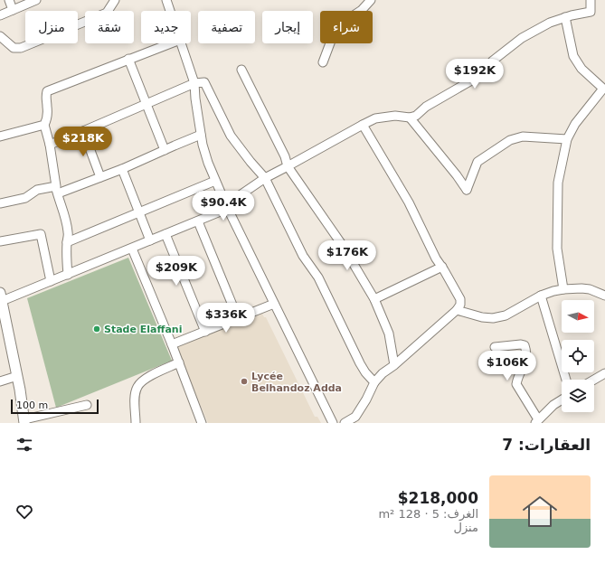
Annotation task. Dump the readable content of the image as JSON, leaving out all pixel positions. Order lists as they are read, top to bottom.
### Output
{
  "places": ["Stade Elaffani", "Lycée Belhandoz Adda"],
  "scale_bar": "100 m",
  "north": "right",
  "page": {
    "chip": [
      "شراء",
      "إيجار",
      "تصفية",
      "جديد",
      "شقة",
      "منزل"
    ],
    "price": [
      "$192K",
      "$218K",
      "$90.4K",
      "$176K",
      "$209K",
      "$336K",
      "$106K"
    ],
    "scale": "100 m",
    "heading": "العقارات: 7",
    "list": [
      {
        "name": "$218,000",
        "note": "الغرف: 5 · 128 m² · منزل"
      }
    ]
  }
}
